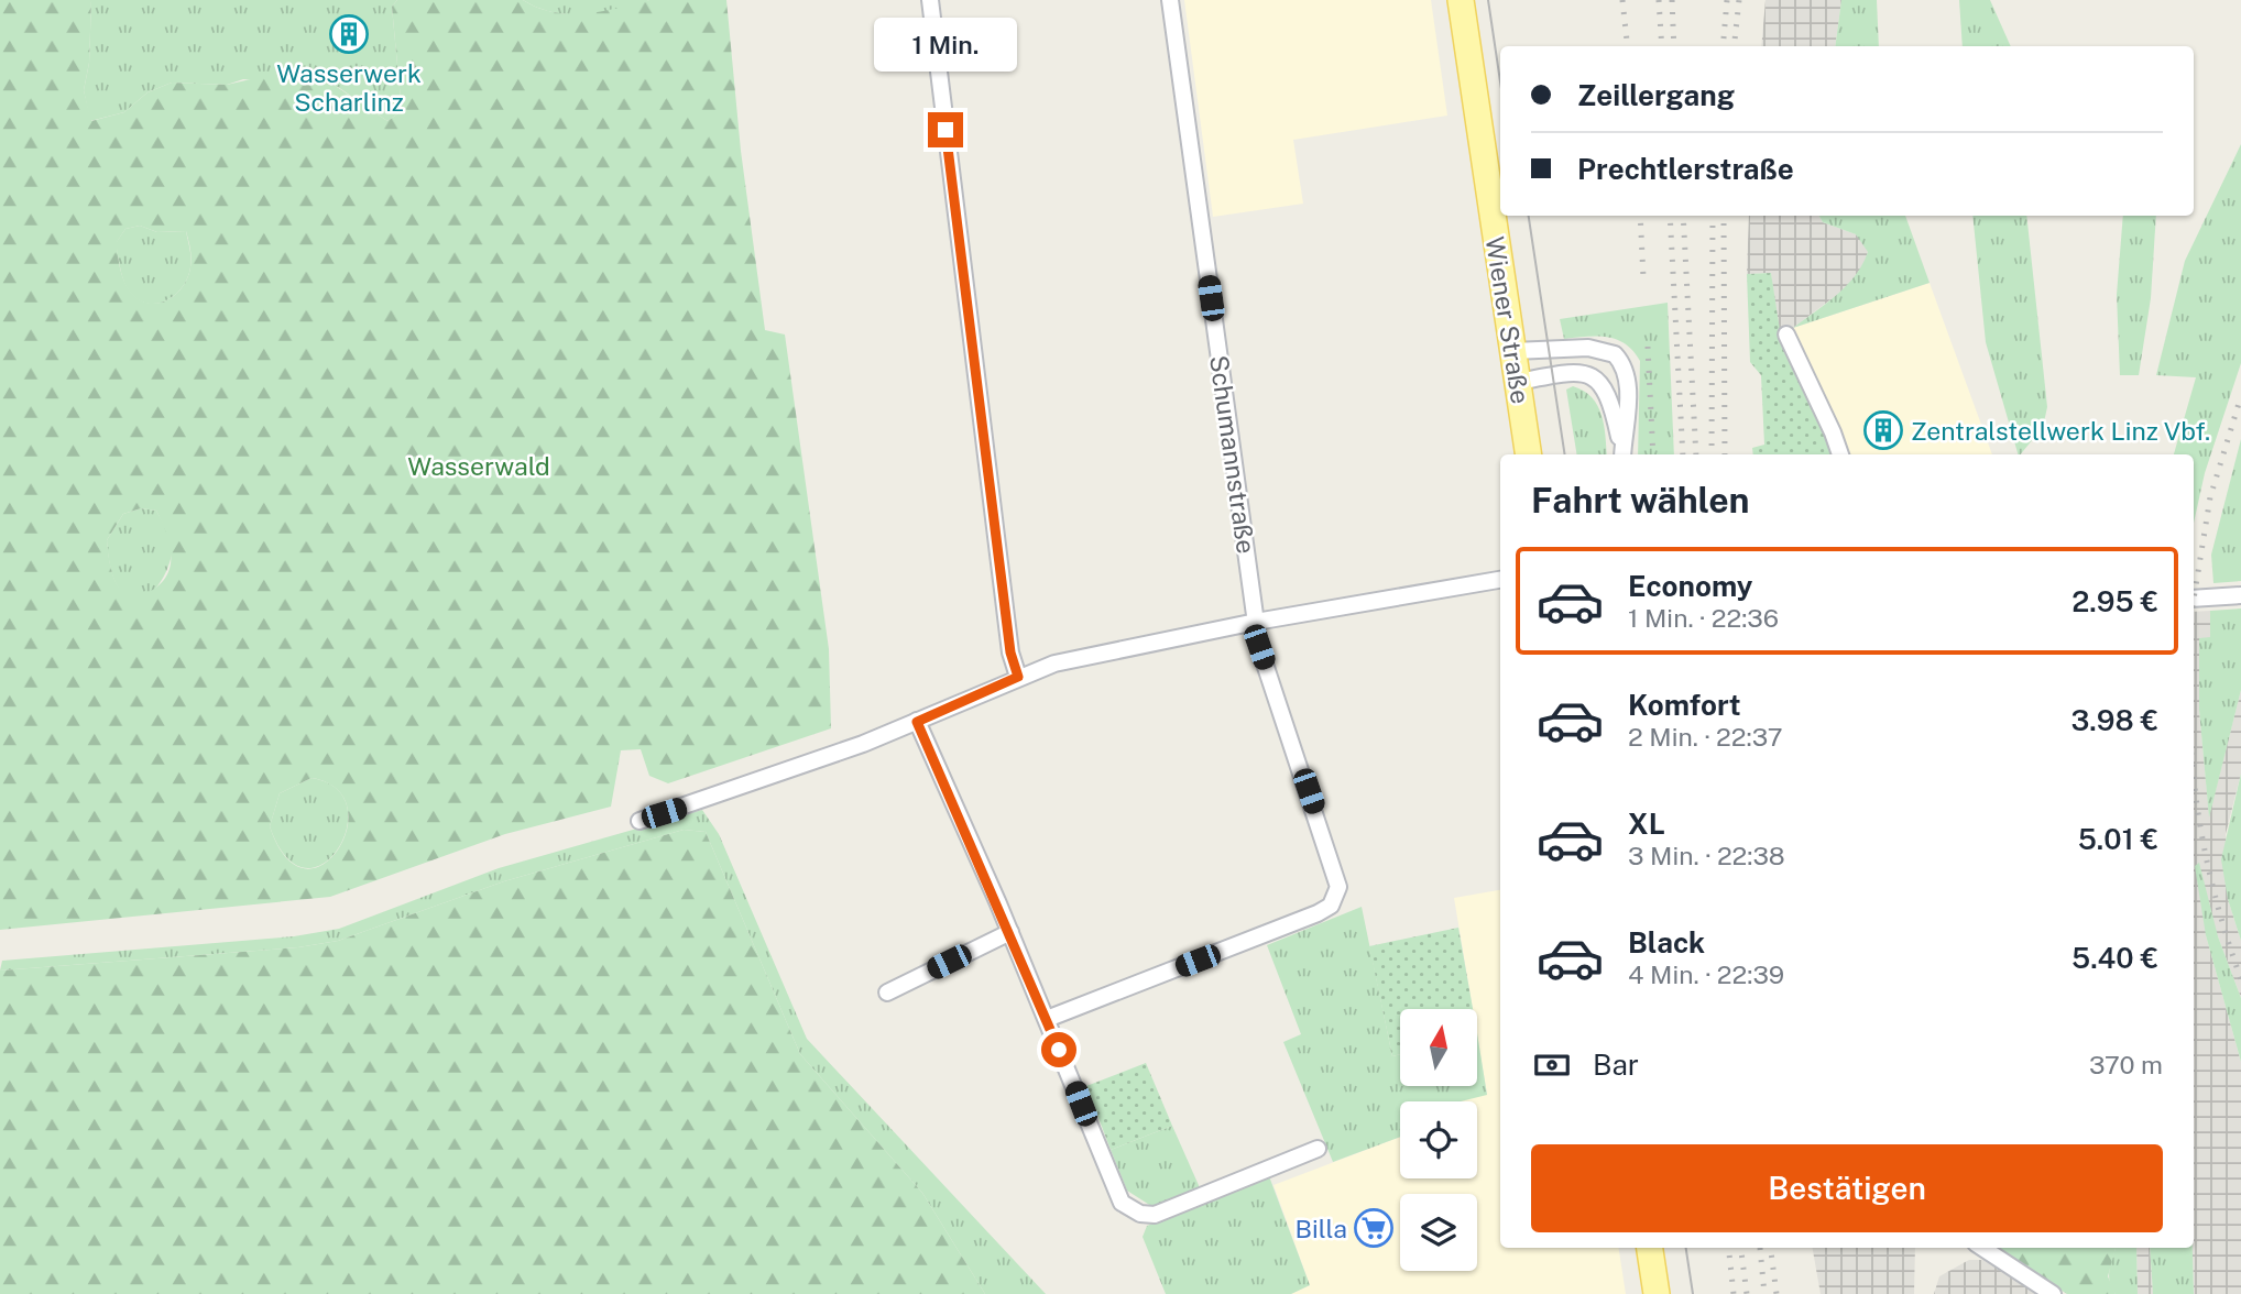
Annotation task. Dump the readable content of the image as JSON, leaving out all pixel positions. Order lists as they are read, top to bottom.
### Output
{
  "streets": {
    "main road": ["Wiener Straße"],
    "street": ["Schumannstraße"]
  },
  "parks": ["Wasserwald"],
  "places": {
    "building": ["Wasserwerk Scharlinz", "Zentralstellwerk Linz Vbf."],
    "supermarket": ["Billa"]
  },
  "north": "top",
  "page": {
    "bubble": "1 Min.",
    "banner": ["Zeillergang", "Prechtlerstraße"],
    "heading": "Fahrt wählen",
    "list": [
      {
        "name": "Economy",
        "note": "1 Min. · 22:36",
        "value": "2.95 €"
      },
      {
        "name": "Komfort",
        "note": "2 Min. · 22:37",
        "value": "3.98 €"
      },
      {
        "name": "XL",
        "note": "3 Min. · 22:38",
        "value": "5.01 €"
      },
      {
        "name": "Black",
        "note": "4 Min. · 22:39",
        "value": "5.40 €"
      }
    ],
    "pay": ["Bar", "370 m"],
    "buttons": "Bestätigen"
  }
}
